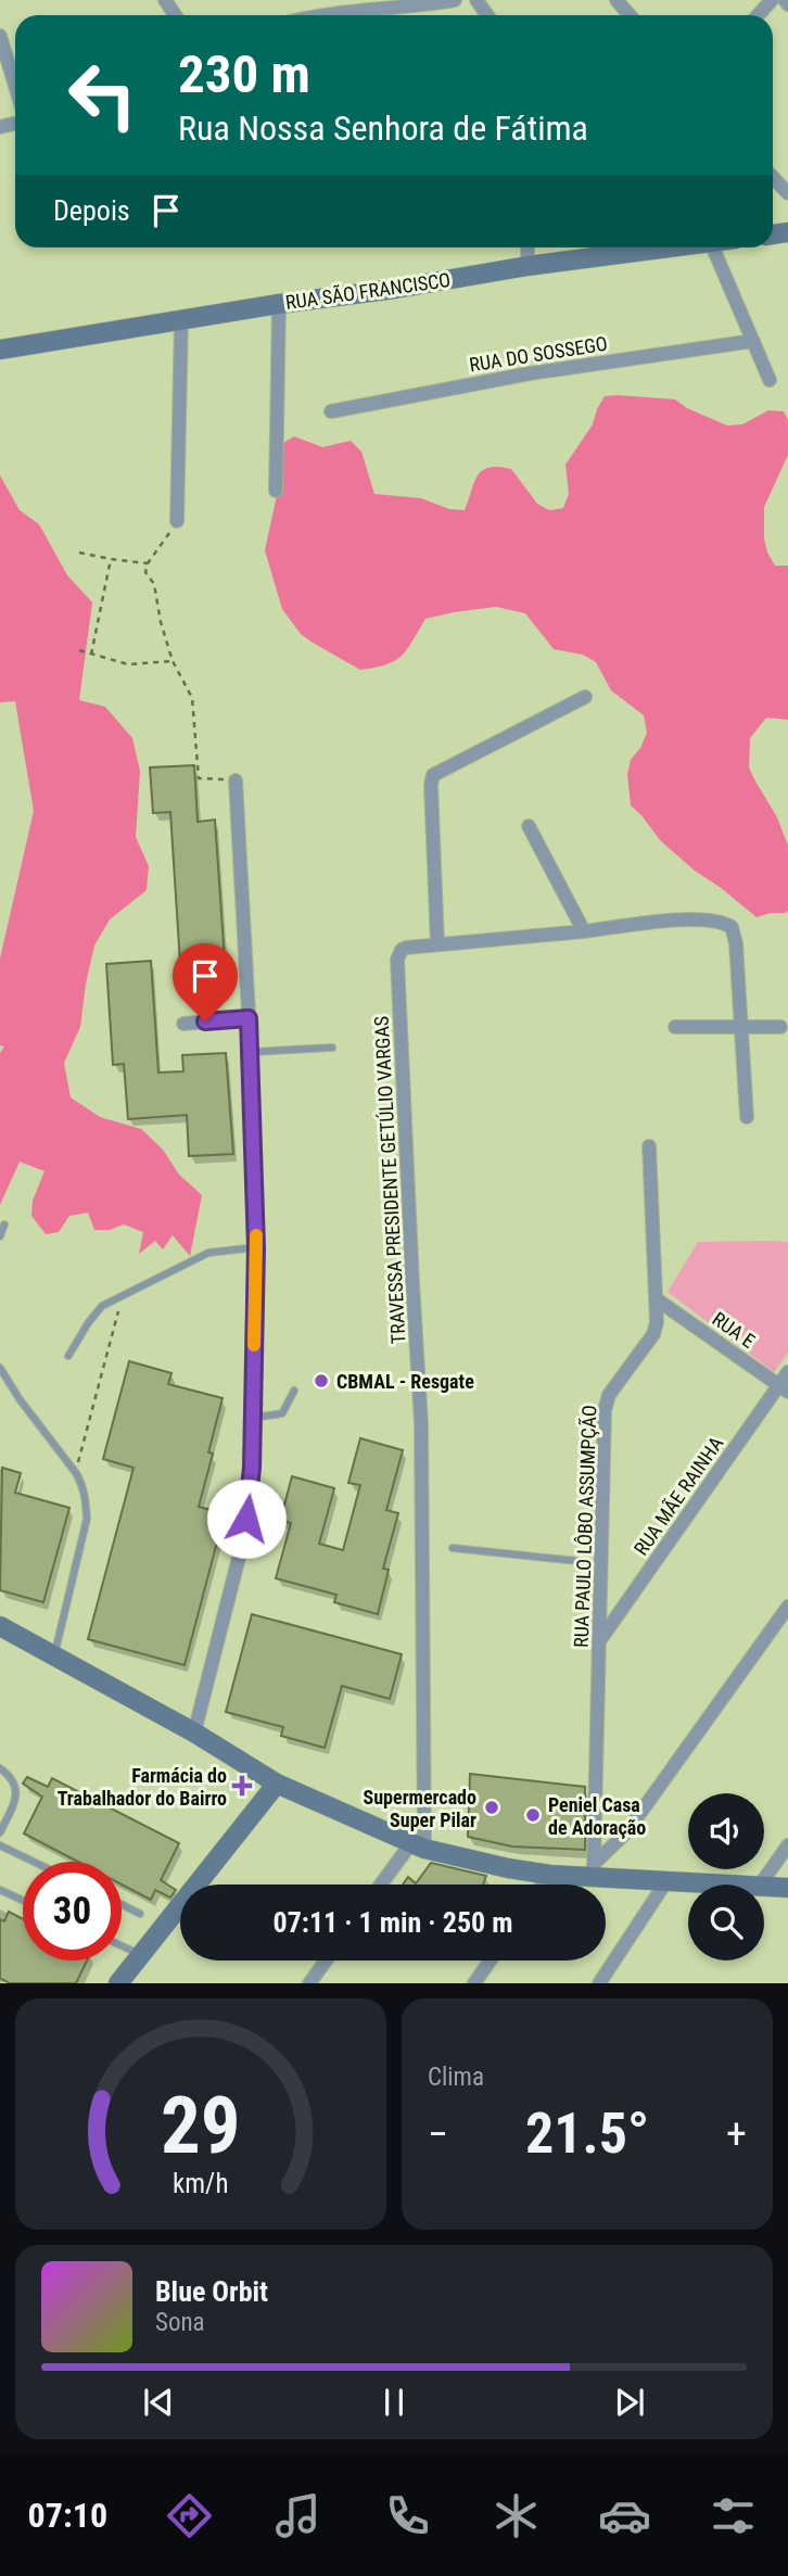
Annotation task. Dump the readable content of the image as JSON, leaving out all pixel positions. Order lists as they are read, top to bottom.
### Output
{
  "streets": {
    "street": [
      "RUA SÃO FRANCISCO",
      "RUA DO SOSSEGO",
      "TRAVESSA PRESIDENTE GETÚLIO VARGAS",
      "RUA E",
      "RUA MÃE RAINHA",
      "RUA PAULO LÔBO ASSUMPÇÃO"
    ]
  },
  "crossings": [
    ["RUA E", "RUA MÃE RAINHA"],
    ["RUA E", "RUA PAULO LÔBO ASSUMPÇÃO"],
    ["RUA MÃE RAINHA", "RUA PAULO LÔBO ASSUMPÇÃO"]
  ],
  "places": {
    "other": ["CBMAL - Resgate", "Supermercado Super Pilar", "Peniel Casa de Adoração"],
    "health": ["Farmácia do Trabalhador do Bairro"]
  },
  "page": {
    "turn": ["230 m", "Rua Nossa Senhora de Fátima"],
    "then": "Depois",
    "limit": "30",
    "trip": "07:11 · 1 min · 250 m",
    "tile": "Clima",
    "heat": ["−", "21.5°", "+"],
    "song": ["Blue Orbit", "Sona"],
    "tabs": "07:10",
    "gauge": ["29", "km/h"]
  }
}
